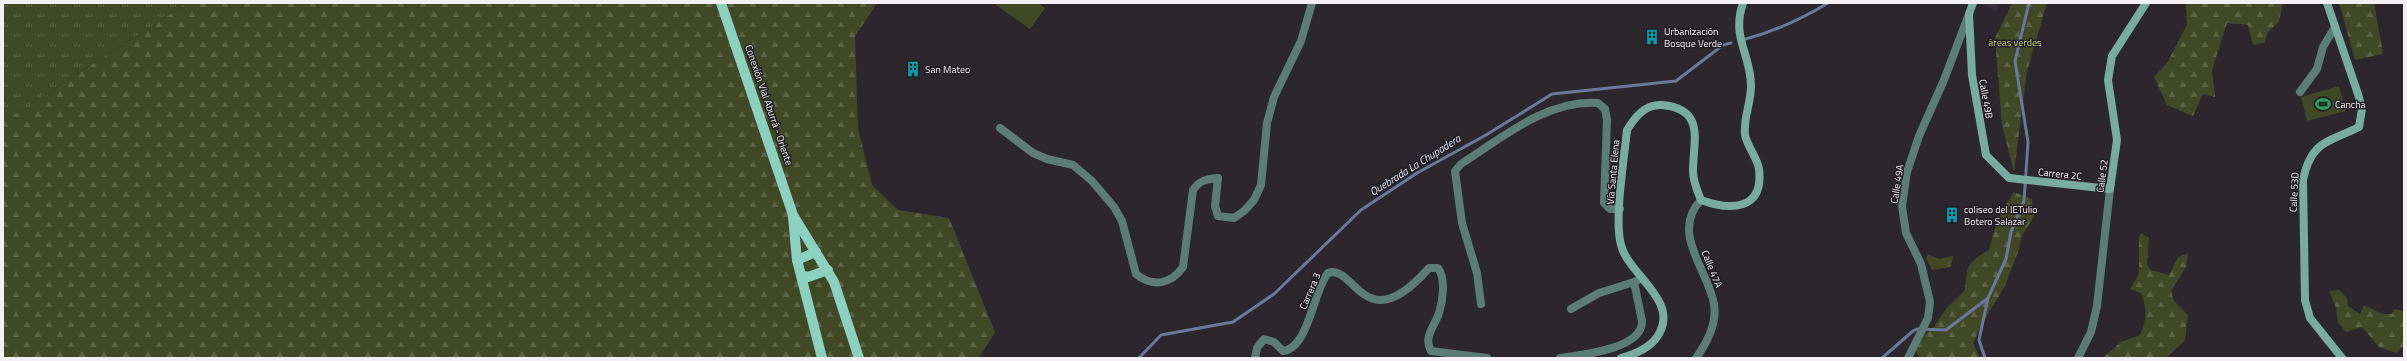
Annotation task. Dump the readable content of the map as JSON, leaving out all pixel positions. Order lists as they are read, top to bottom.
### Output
{
  "streets": {
    "main road": ["Conexión Vial Aburrá - Oriente"],
    "street": [
      "Calle 49B",
      "Vía Santa Elena",
      "Carrera 2C",
      "Calle 52",
      "Calle 49A",
      "Calle 53D",
      "Calle 47A",
      "Carrera 3"
    ]
  },
  "crossings": [
    ["Calle 49B", "Carrera 2C"],
    ["Calle 49B", "Calle 49A"],
    ["Vía Santa Elena", "Calle 47A"],
    ["Carrera 2C", "Calle 52"]
  ],
  "water": ["Quebrada La Chupadera"],
  "parks": ["áreas verdes"],
  "places": {
    "building": ["Urbanización Bosque Verde", "San Mateo", "coliseo del IETulio Botero Salazar"],
    "sports": ["Cancha"]
  }
}
